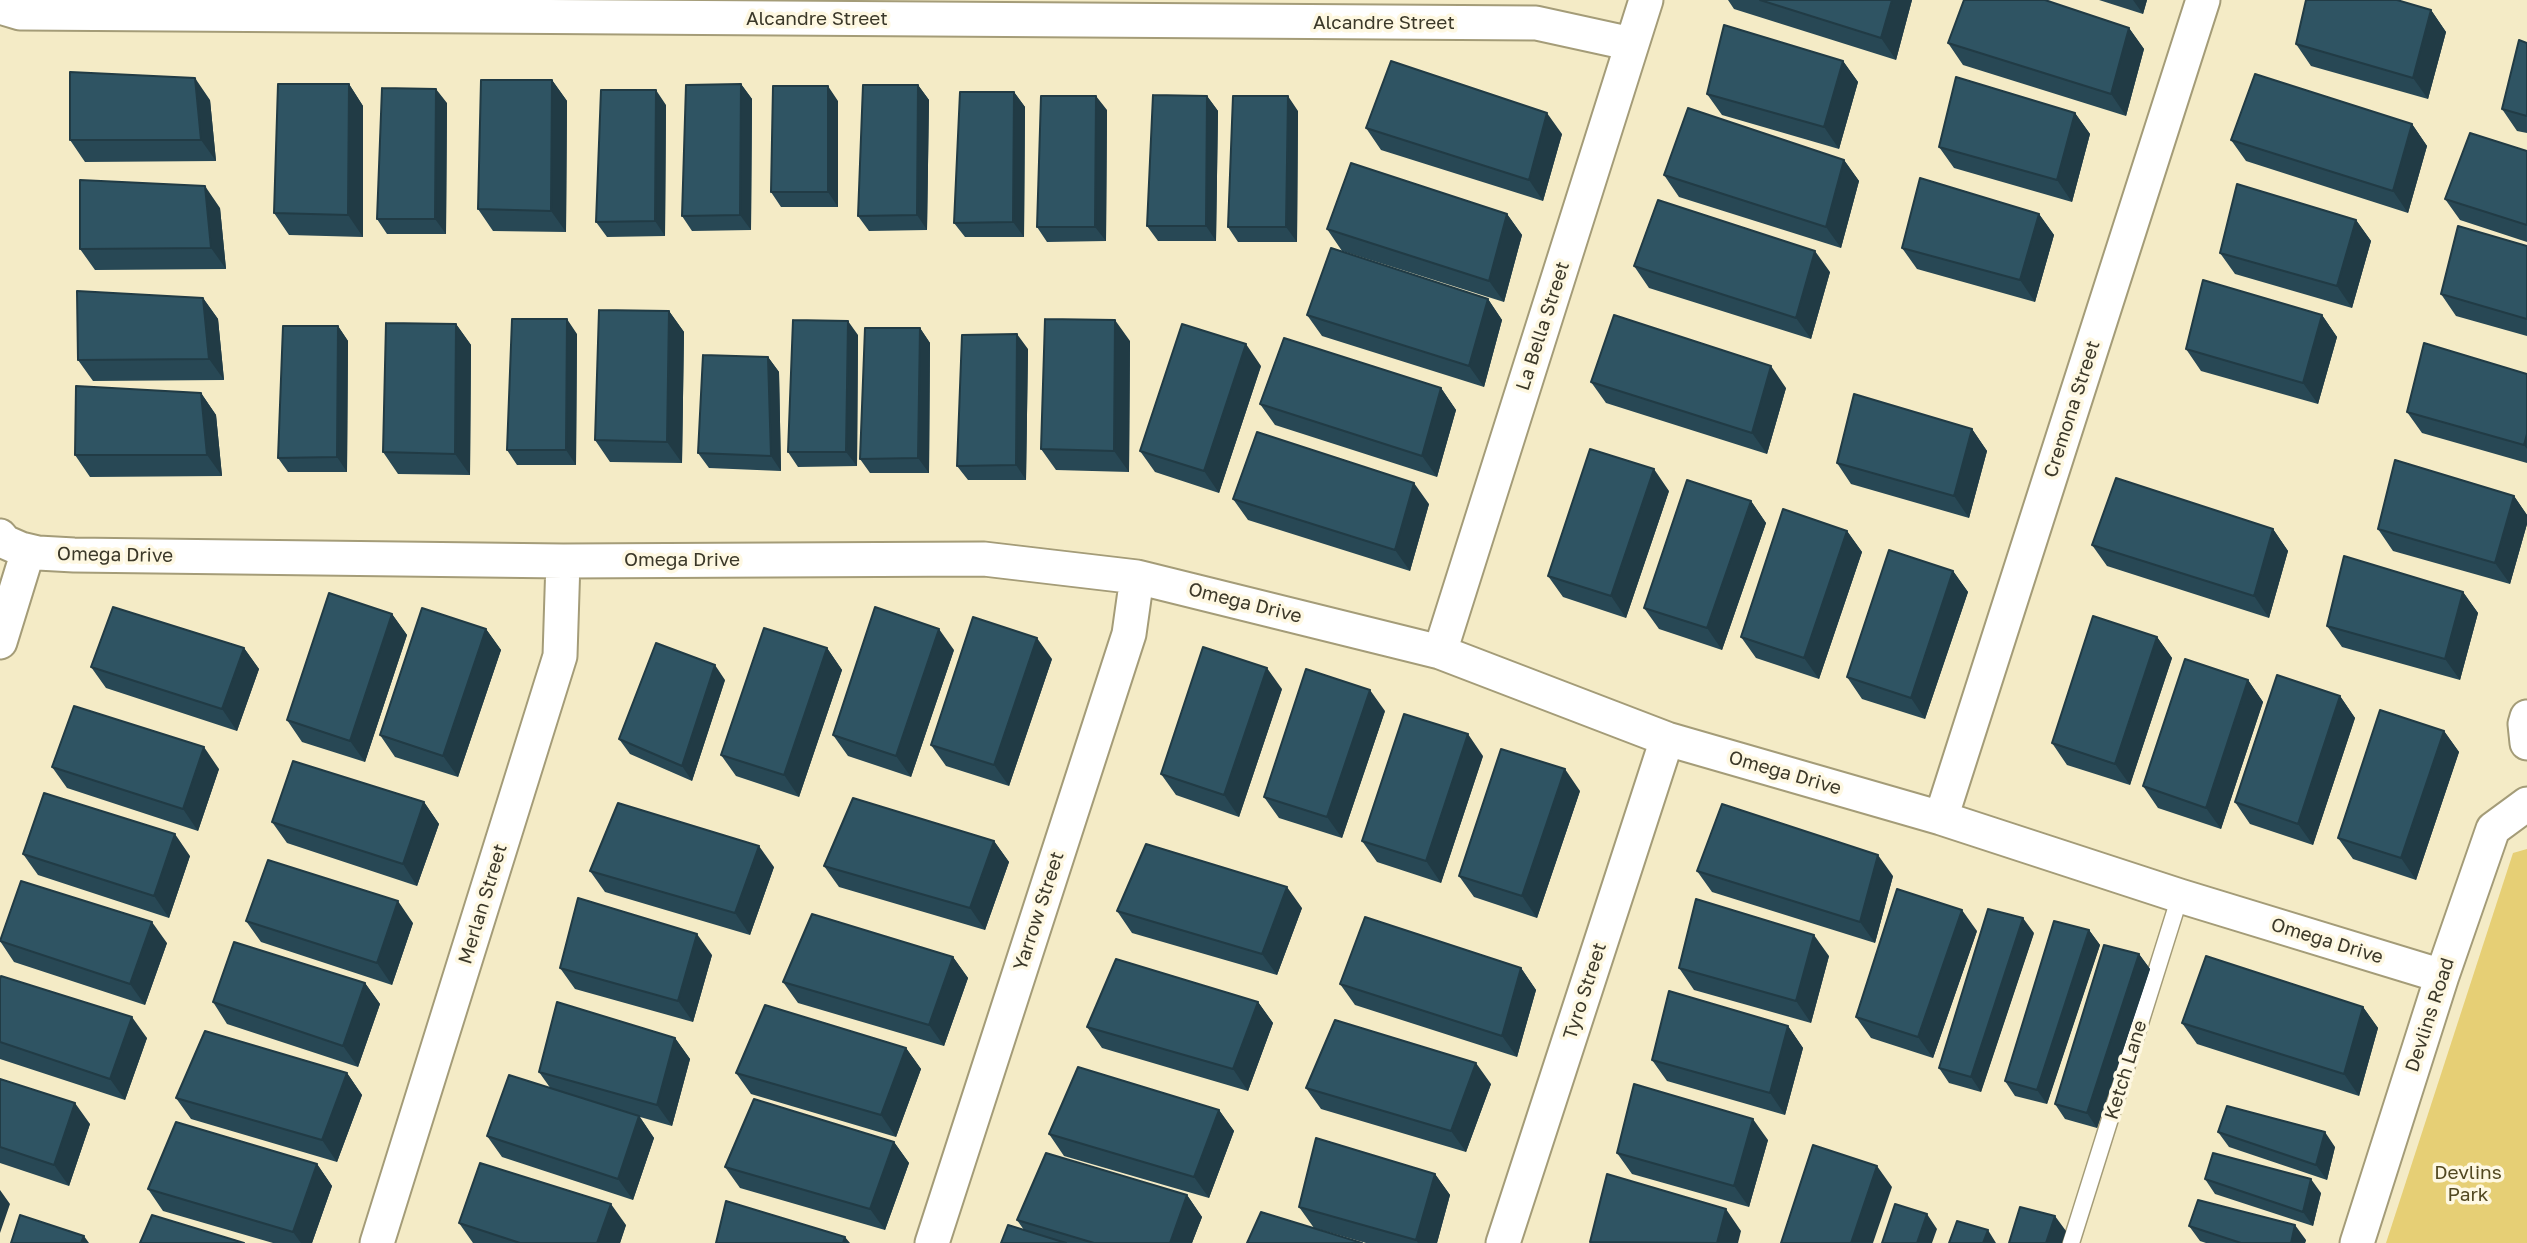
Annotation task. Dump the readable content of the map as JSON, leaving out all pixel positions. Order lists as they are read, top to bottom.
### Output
{
  "streets": {
    "street": [
      "Alcandre Street",
      "La Bella Street",
      "Cremona Street",
      "Omega Drive",
      "Merlan Street",
      "Yarrow Street",
      "Tyro Street",
      "Devlins Road"
    ],
    "lane": ["Ketch Lane"]
  },
  "crossings": [
    ["Alcandre Street", "La Bella Street"],
    ["La Bella Street", "Omega Drive"],
    ["Cremona Street", "Omega Drive"],
    ["Omega Drive", "Merlan Street"],
    ["Omega Drive", "Yarrow Street"],
    ["Omega Drive", "Tyro Street"],
    ["Omega Drive", "Devlins Road"],
    ["Omega Drive", "Ketch Lane"]
  ],
  "parks": ["Devlins Park"]
}
